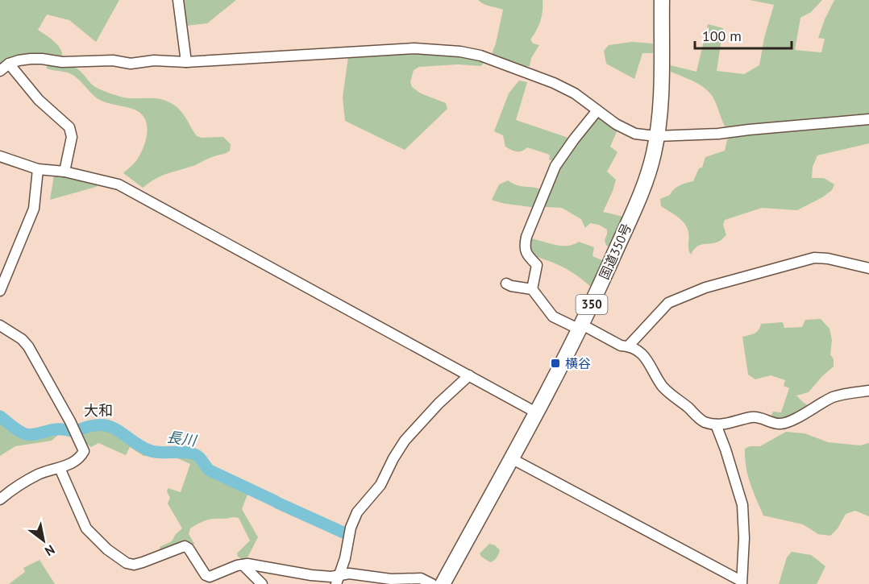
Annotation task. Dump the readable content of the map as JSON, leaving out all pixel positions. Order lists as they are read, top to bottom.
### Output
{
  "streets": {
    "highway": ["国道350号", "350"]
  },
  "districts": ["大和"],
  "water": ["長川"],
  "places": {
    "transit": ["横谷"]
  },
  "scale_bar": "100 m",
  "north": "bottom right"
}
